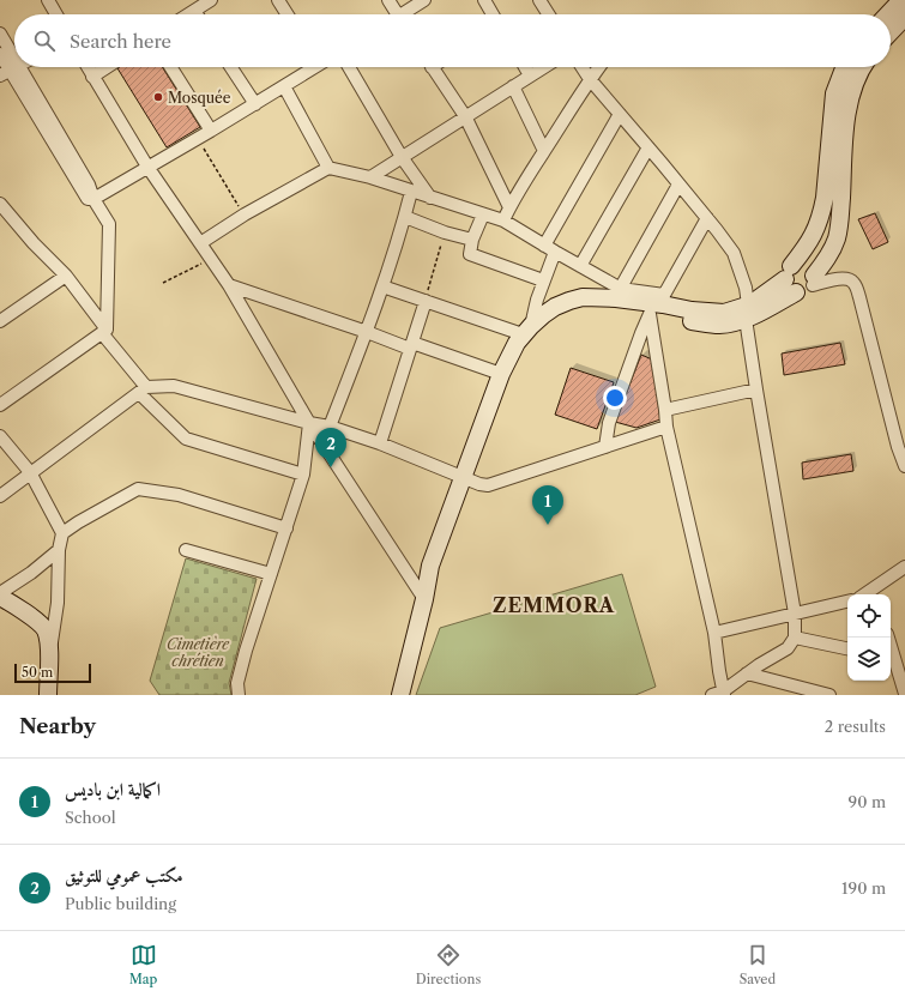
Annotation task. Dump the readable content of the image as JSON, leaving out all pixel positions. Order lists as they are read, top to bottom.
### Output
{
  "districts": ["ZEMMORA"],
  "parks": ["Cimetière chrétien"],
  "places": ["Mosquée"],
  "scale_bar": "50 m",
  "page": {
    "search": "Search here",
    "pins": ["2", "1"],
    "scale": "50 m",
    "heading": ["Nearby", "2 results"],
    "list": [
      {
        "mark": "1",
        "name": "اكمالية ابن باديس",
        "note": "School",
        "value": "90 m"
      },
      {
        "mark": "2",
        "name": "مكتب عمومي للتوثيق",
        "note": "Public building",
        "value": "190 m"
      }
    ],
    "nav": ["Map", "Directions", "Saved"]
  }
}
